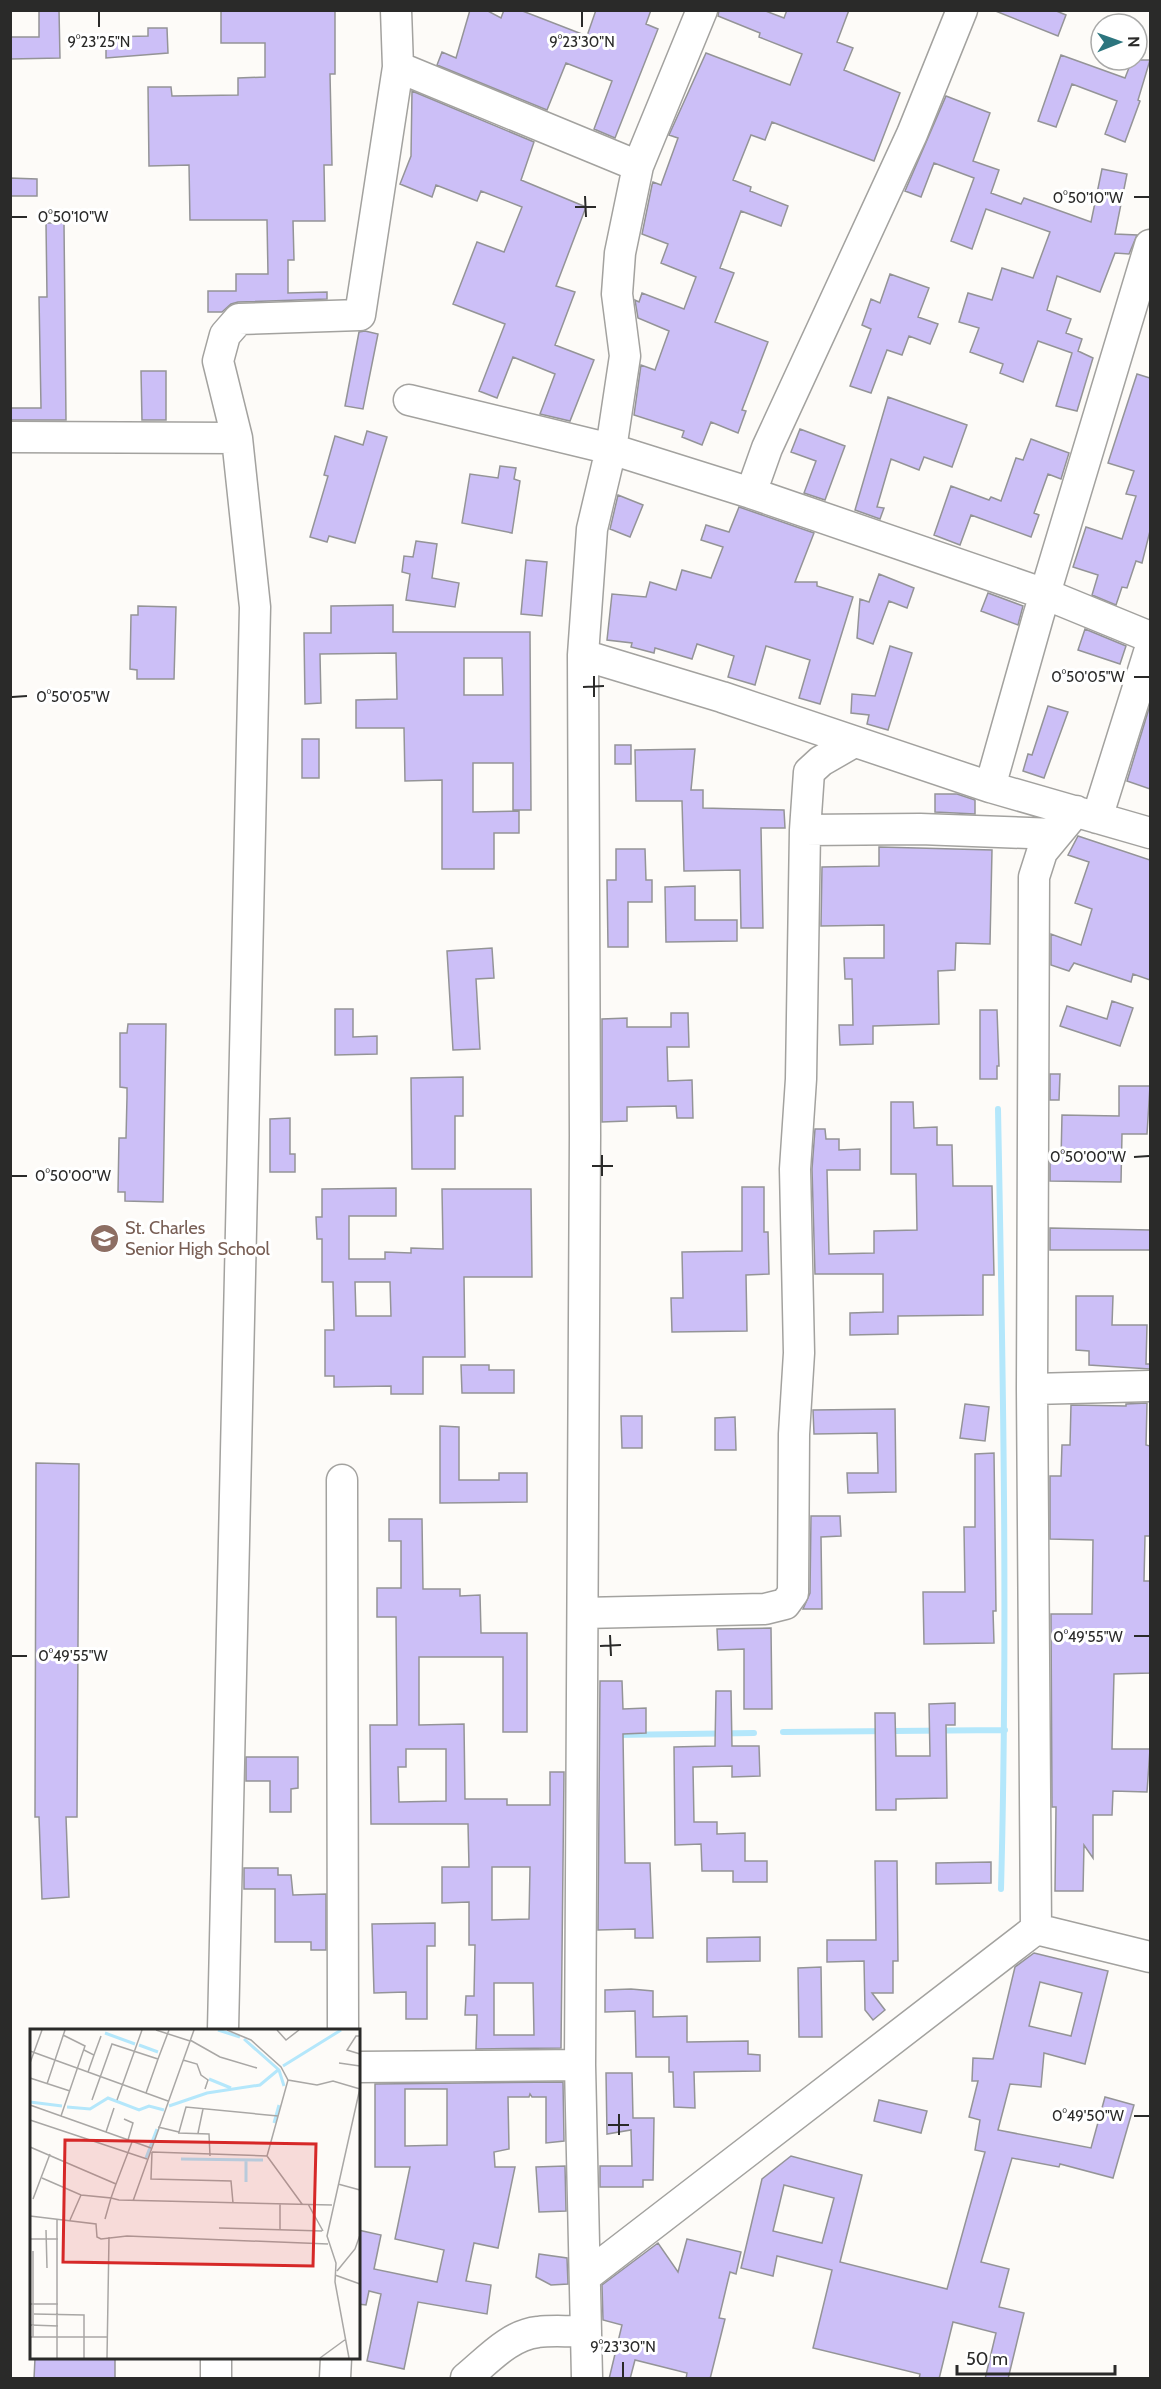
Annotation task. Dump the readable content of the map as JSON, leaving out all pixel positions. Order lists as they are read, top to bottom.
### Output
{
  "places": {
    "school or university": ["St. Charles Senior High School"]
  },
  "scale_bar": "50 m",
  "north": "right",
  "coordinates": [
    "9°23'25\"N",
    "9°23'30\"N",
    "0°50'10\"W",
    "0°50'05\"W",
    "0°50'00\"W",
    "0°49'55\"W",
    "0°49'50\"W"
  ]
}
